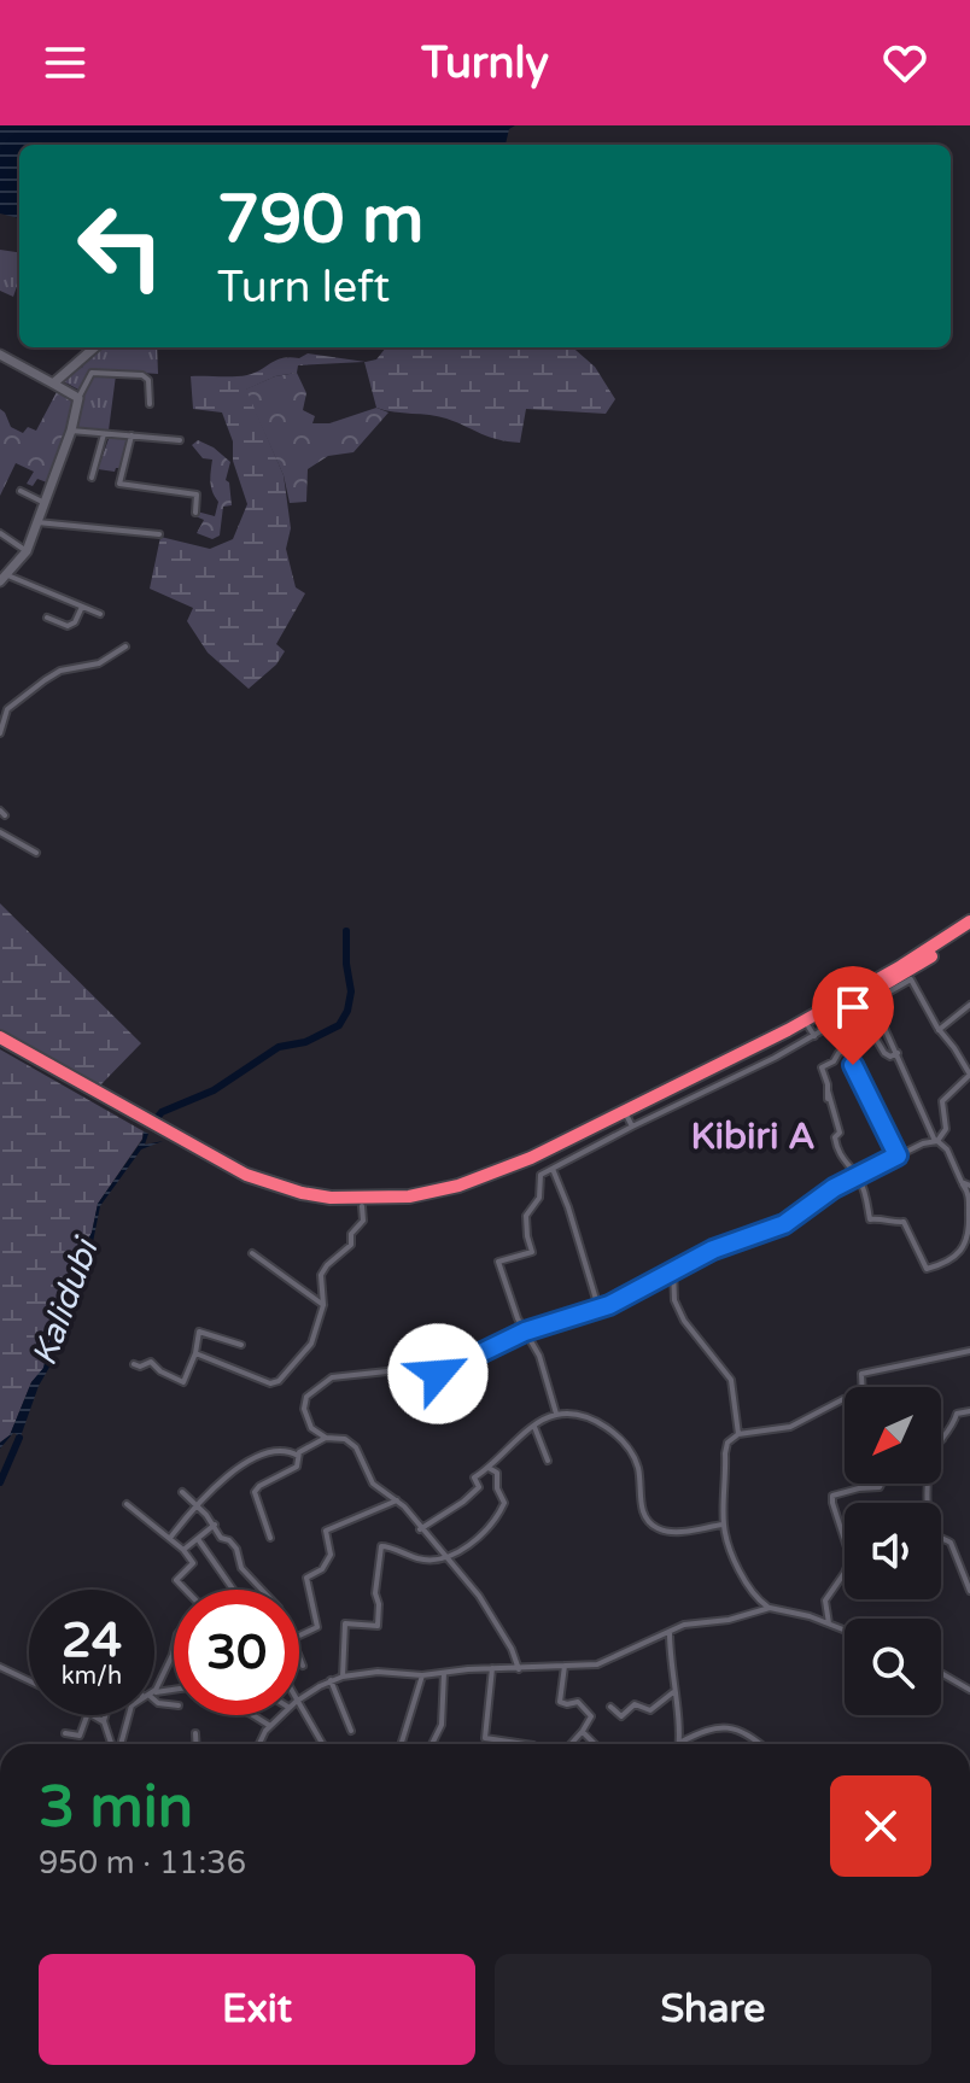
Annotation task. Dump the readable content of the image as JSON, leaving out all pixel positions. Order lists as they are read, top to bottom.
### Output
{
  "districts": ["Kibiri A"],
  "water": ["Kalidubi"],
  "north": "bottom left",
  "page": {
    "header": "Turnly",
    "turn": ["790 m", "Turn left"],
    "speed": "24 km/h",
    "limit": "30",
    "heading": ["3 min", "950 m · 11:36"],
    "buttons": ["Exit", "Share"]
  }
}
